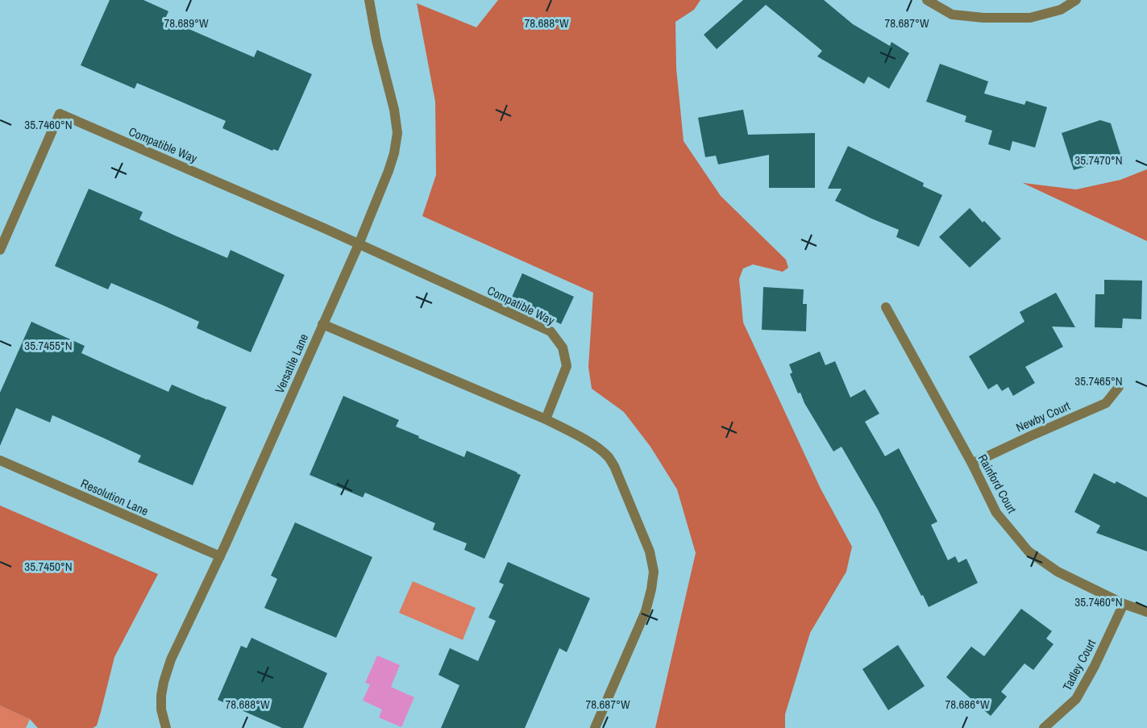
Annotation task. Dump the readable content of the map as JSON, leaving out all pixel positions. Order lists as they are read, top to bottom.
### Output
{
  "streets": {
    "street": [
      "Compatible Way",
      "Versatile Lane",
      "Newby Court",
      "Rainford Court",
      "Resolution Lane",
      "Tadley Court"
    ]
  },
  "crossings": [
    ["Compatible Way", "Versatile Lane"],
    ["Versatile Lane", "Resolution Lane"],
    ["Newby Court", "Rainford Court"],
    ["Rainford Court", "Tadley Court"]
  ],
  "coordinates": [
    "78.689°W",
    "78.688°W",
    "78.687°W",
    "35.7460°N",
    "35.7470°N",
    "35.7455°N",
    "35.7465°N",
    "35.7450°N",
    "78.686°W"
  ]
}
